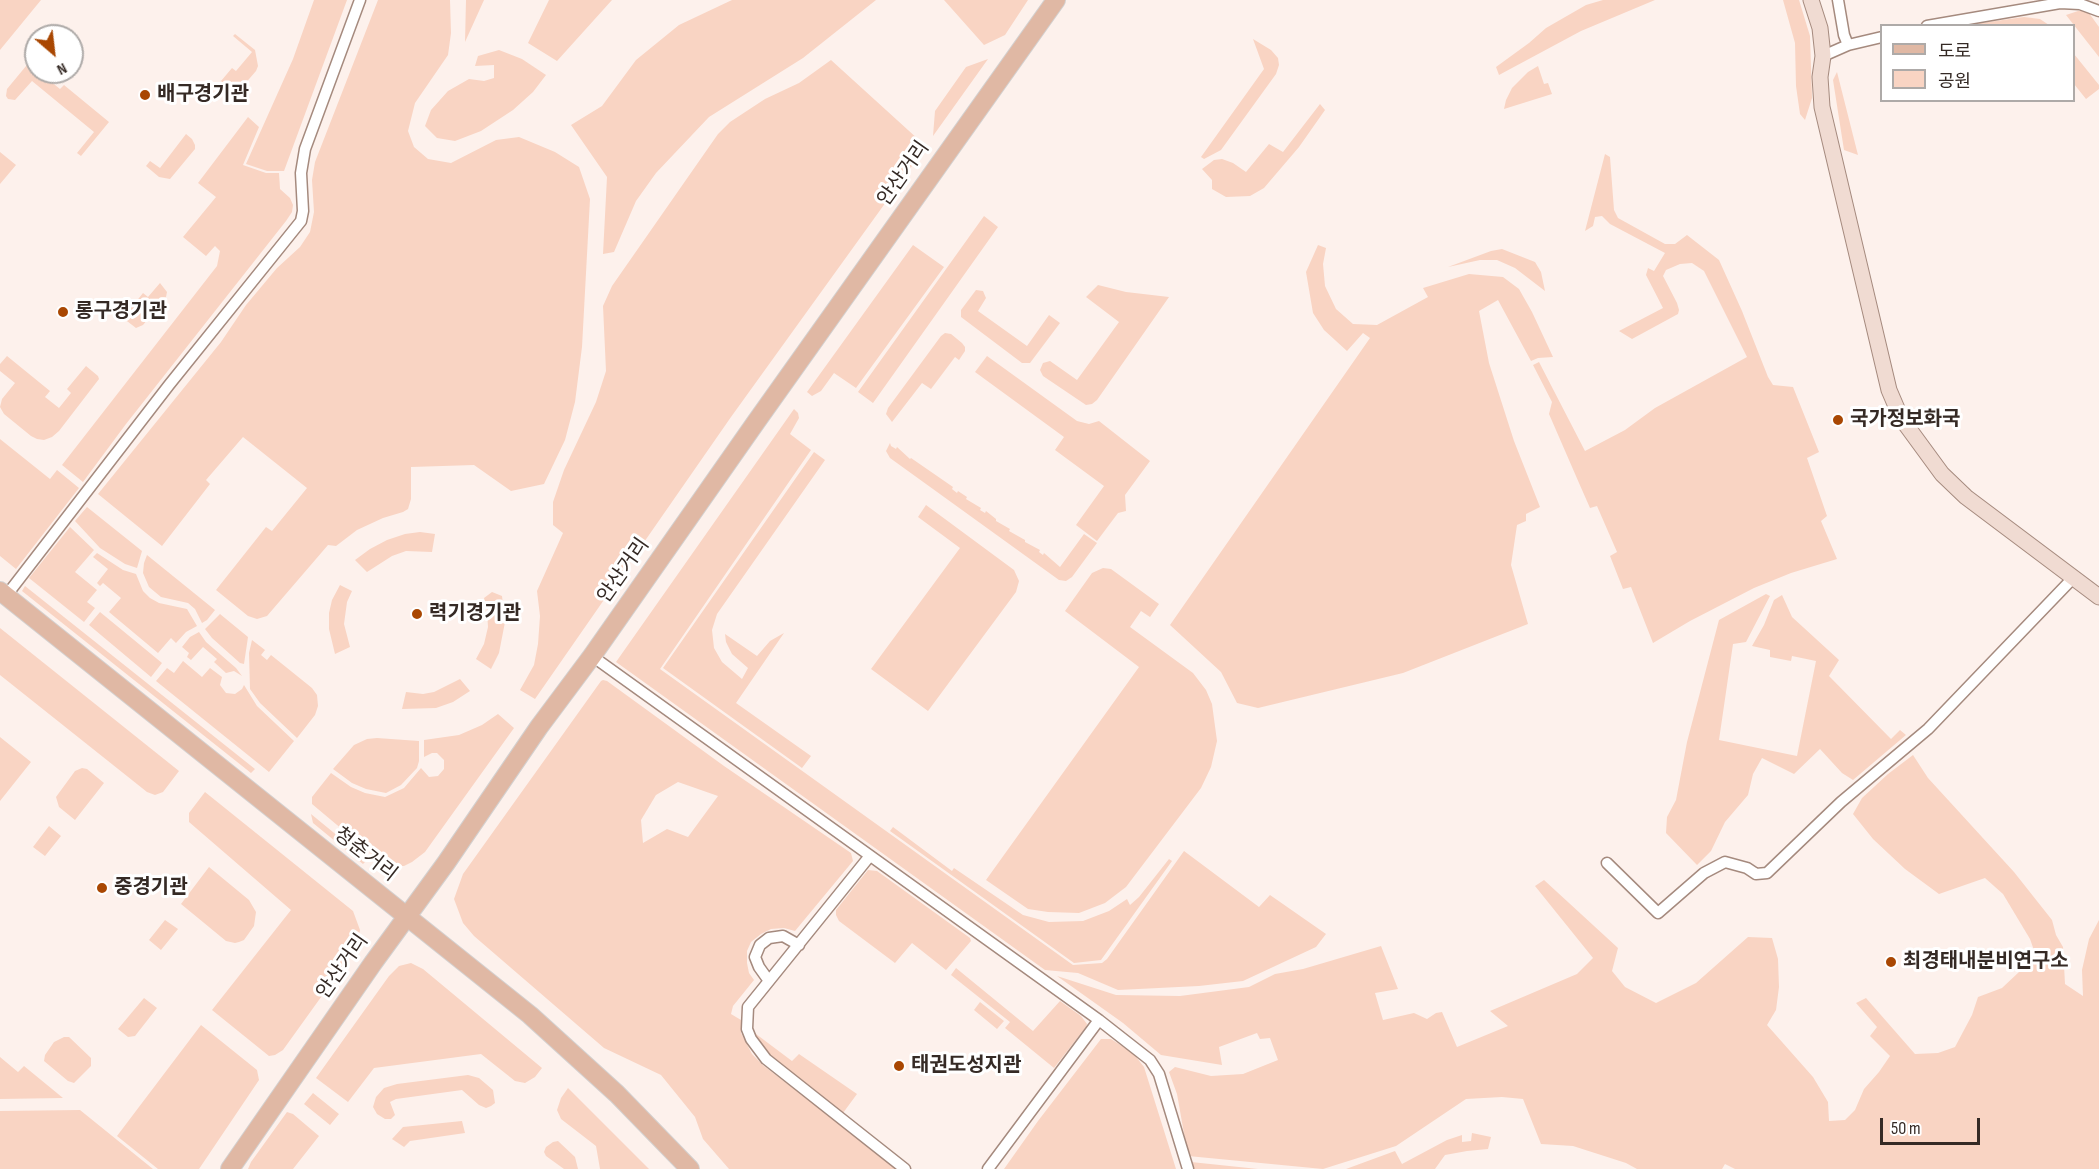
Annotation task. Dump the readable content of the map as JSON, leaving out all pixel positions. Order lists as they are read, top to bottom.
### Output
{
  "streets": {
    "main road": ["안산거리", "청춘거리"]
  },
  "crossings": [
    ["안산거리", "청춘거리"]
  ],
  "places": [
    "배구경기관",
    "롱구경기관",
    "국가정보화국",
    "력기경기관",
    "중경기관",
    "최경태내분비연구소",
    "태권도성지관"
  ],
  "legend": ["도로", "공원"],
  "scale_bar": "50 m",
  "north": "bottom right"
}
